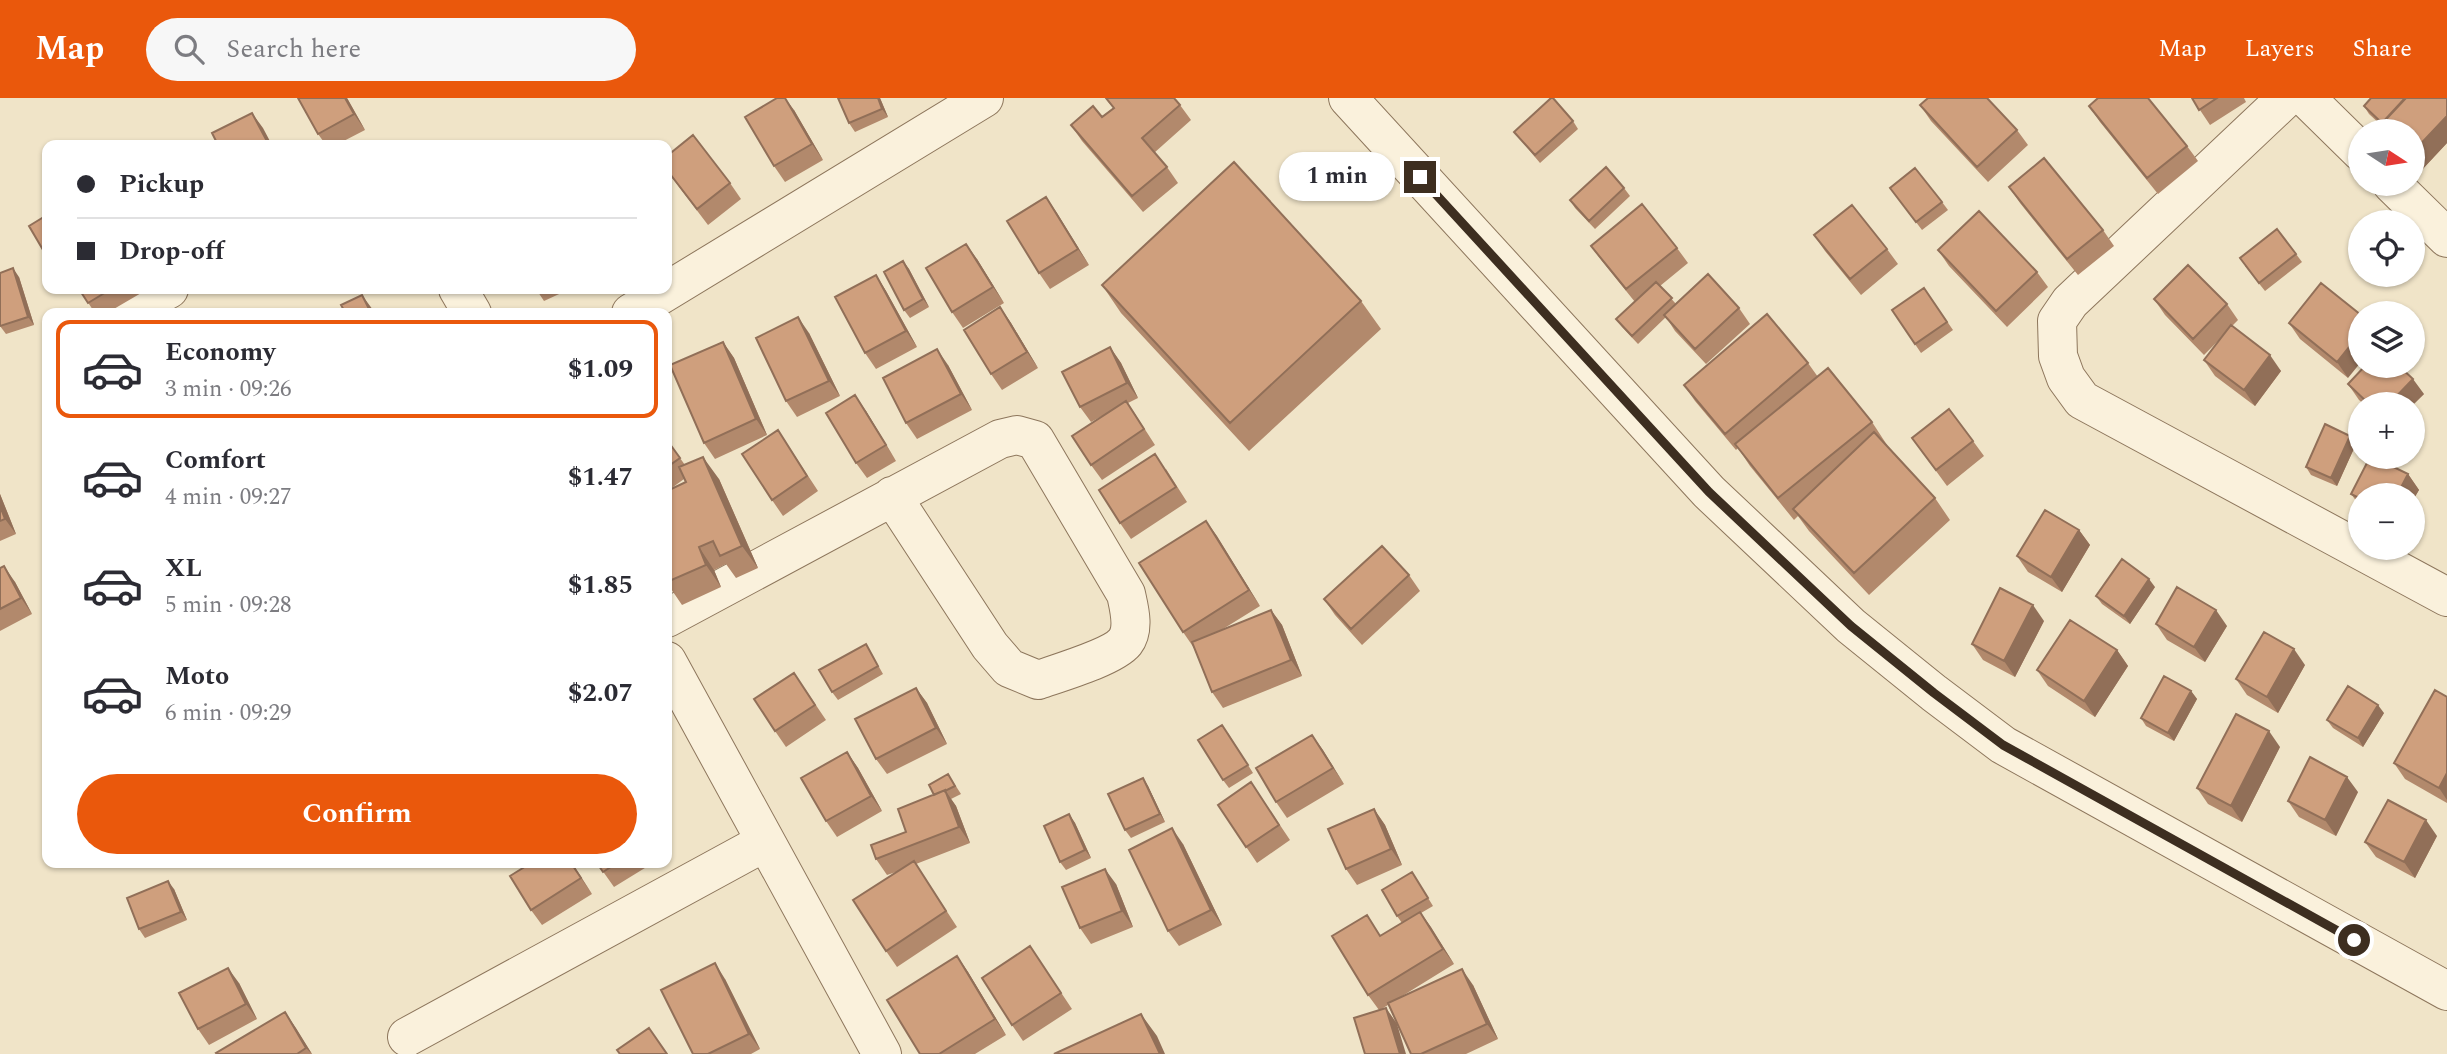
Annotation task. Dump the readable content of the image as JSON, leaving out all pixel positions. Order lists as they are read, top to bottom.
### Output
{
  "north": "right",
  "page": {
    "header": "Map",
    "search": "Search here",
    "nav": ["Map", "Layers", "Share"],
    "map_buttons": ["+", "−"],
    "banner": ["Pickup", "Drop-off"],
    "bubble": "1 min",
    "list": [
      {
        "name": "Economy",
        "note": "3 min · 09:26",
        "value": "$1.09"
      },
      {
        "name": "Comfort",
        "note": "4 min · 09:27",
        "value": "$1.47"
      },
      {
        "name": "XL",
        "note": "5 min · 09:28",
        "value": "$1.85"
      },
      {
        "name": "Moto",
        "note": "6 min · 09:29",
        "value": "$2.07"
      }
    ],
    "buttons": "Confirm"
  }
}
